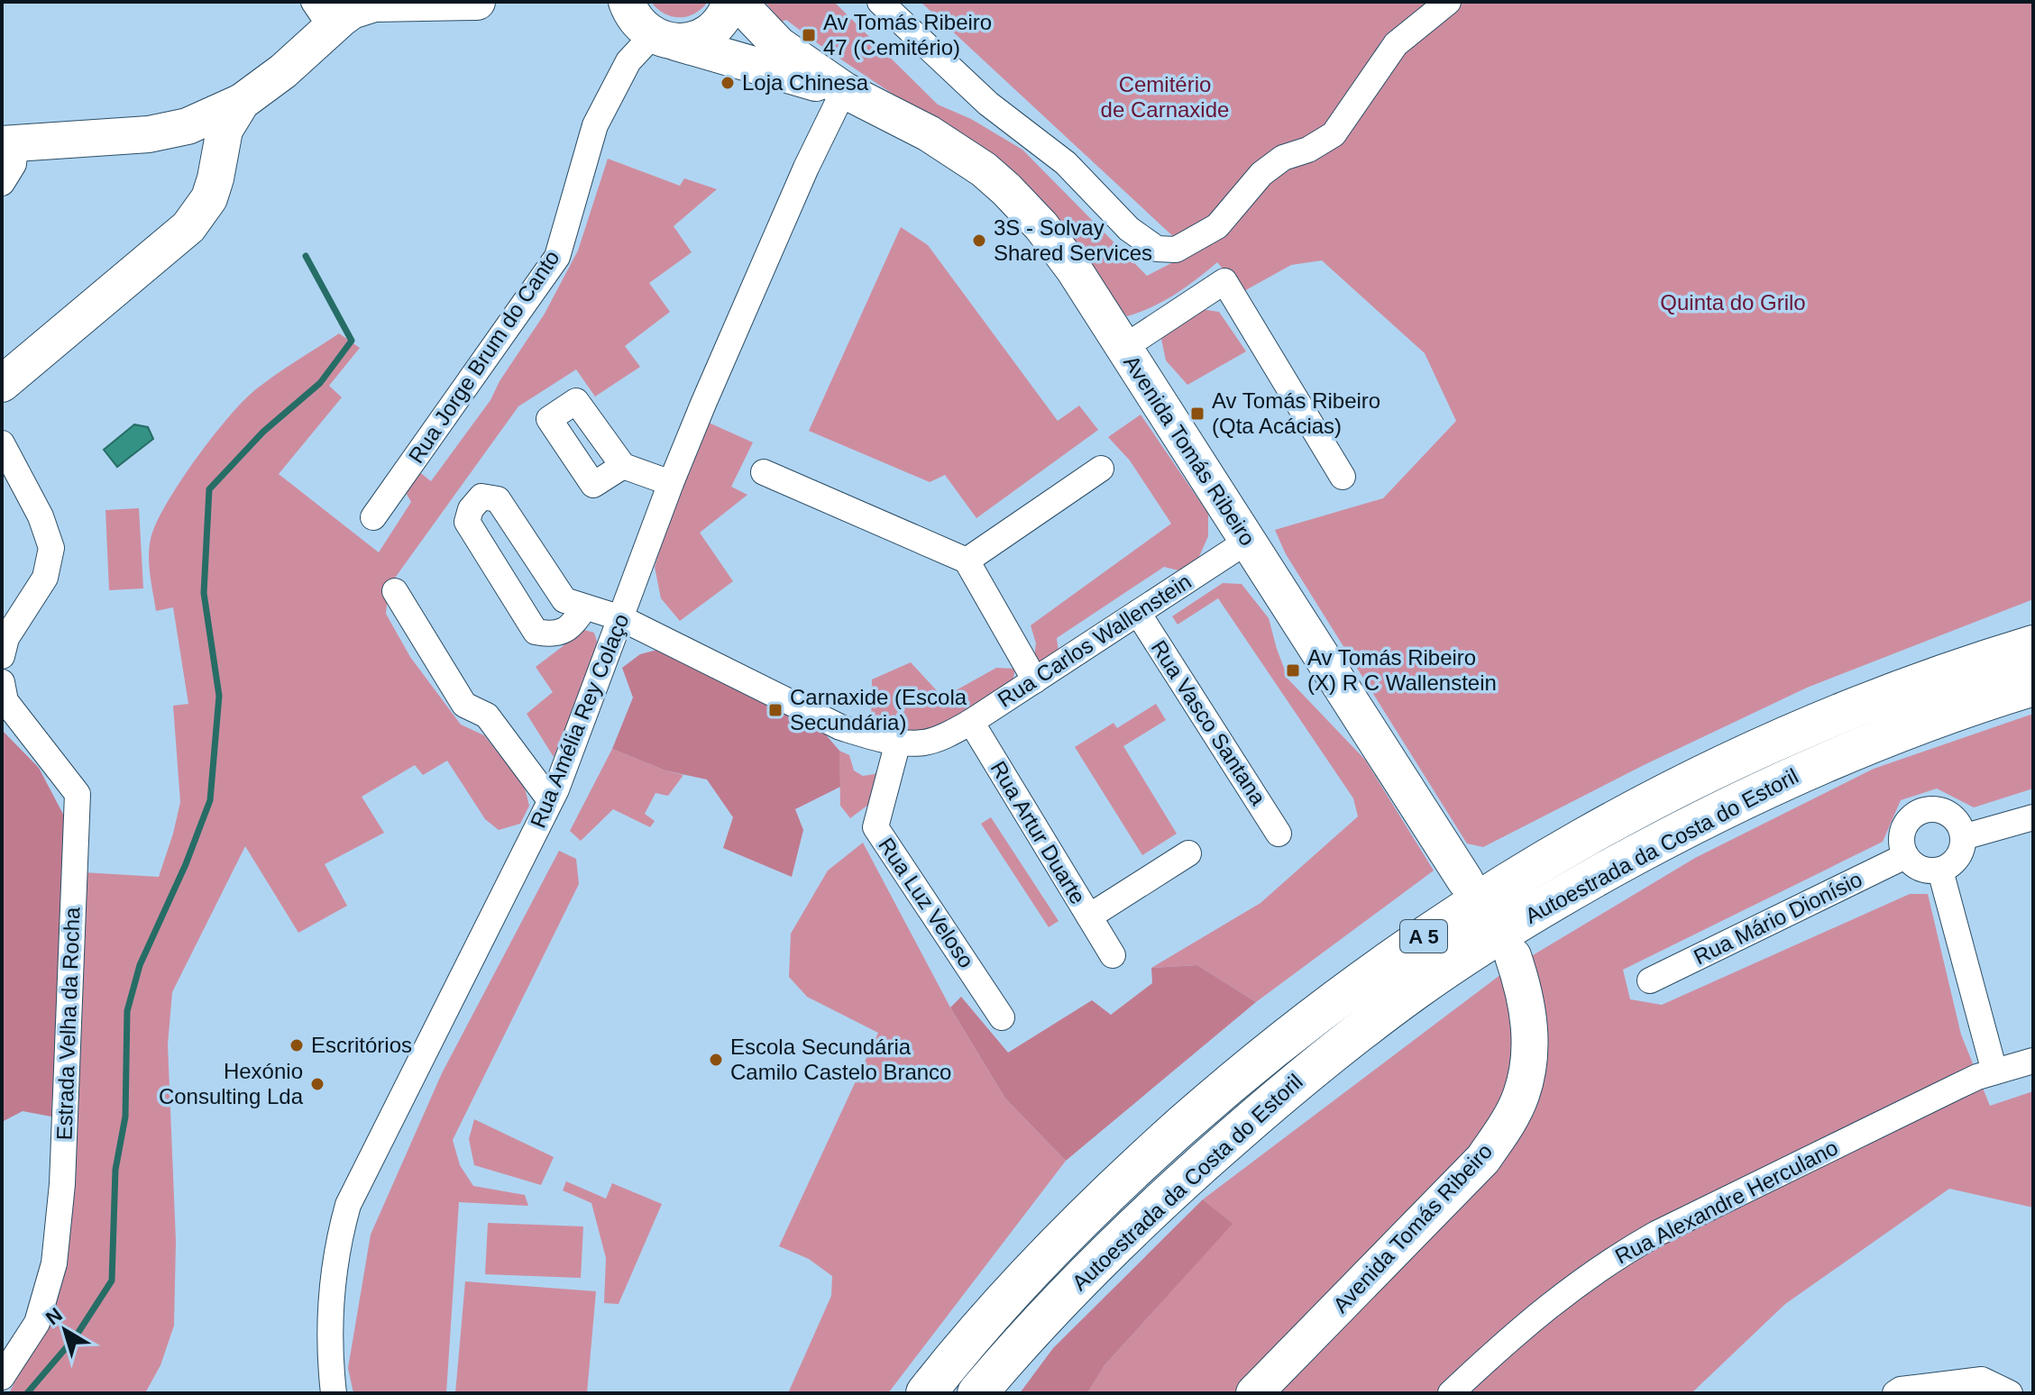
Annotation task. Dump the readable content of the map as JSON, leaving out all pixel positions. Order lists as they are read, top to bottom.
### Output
{
  "streets": {
    "highway": ["Autoestrada da Costa do Estoril", "A 5"],
    "street": [
      "Rua Jorge Brum do Canto",
      "Avenida Tomás Ribeiro",
      "Rua Carlos Wallenstein",
      "Rua Amélia Rey Colaço",
      "Rua Vasco Santana",
      "Rua Artur Duarte",
      "Rua Luz Veloso",
      "Rua Mário Dionísio",
      "Estrada Velha da Rocha",
      "Rua Alexandre Herculano"
    ]
  },
  "crossings": [
    ["Rua Jorge Brum do Canto", "Avenida Tomás Ribeiro"],
    ["Avenida Tomás Ribeiro", "Rua Carlos Wallenstein"],
    ["Avenida Tomás Ribeiro", "Rua Amélia Rey Colaço"],
    ["Rua Carlos Wallenstein", "Rua Amélia Rey Colaço"],
    ["Rua Carlos Wallenstein", "Rua Vasco Santana"],
    ["Rua Carlos Wallenstein", "Rua Artur Duarte"],
    ["Rua Carlos Wallenstein", "Rua Luz Veloso"]
  ],
  "parks": ["Cemitério de Carnaxide", "Quinta do Grilo"],
  "places": {
    "transit": [
      "Av Tomás Ribeiro 47 (Cemitério)",
      "Av Tomás Ribeiro (Qta Acácias)",
      "Av Tomás Ribeiro (X) R C Wallenstein",
      "Carnaxide (Escola Secundária)"
    ],
    "other": [
      "Loja Chinesa",
      "3S - Solvay Shared Services",
      "Escritórios",
      "Escola Secundária Camilo Castelo Branco",
      "Hexónio Consulting Lda"
    ]
  },
  "north": "top left"
}
